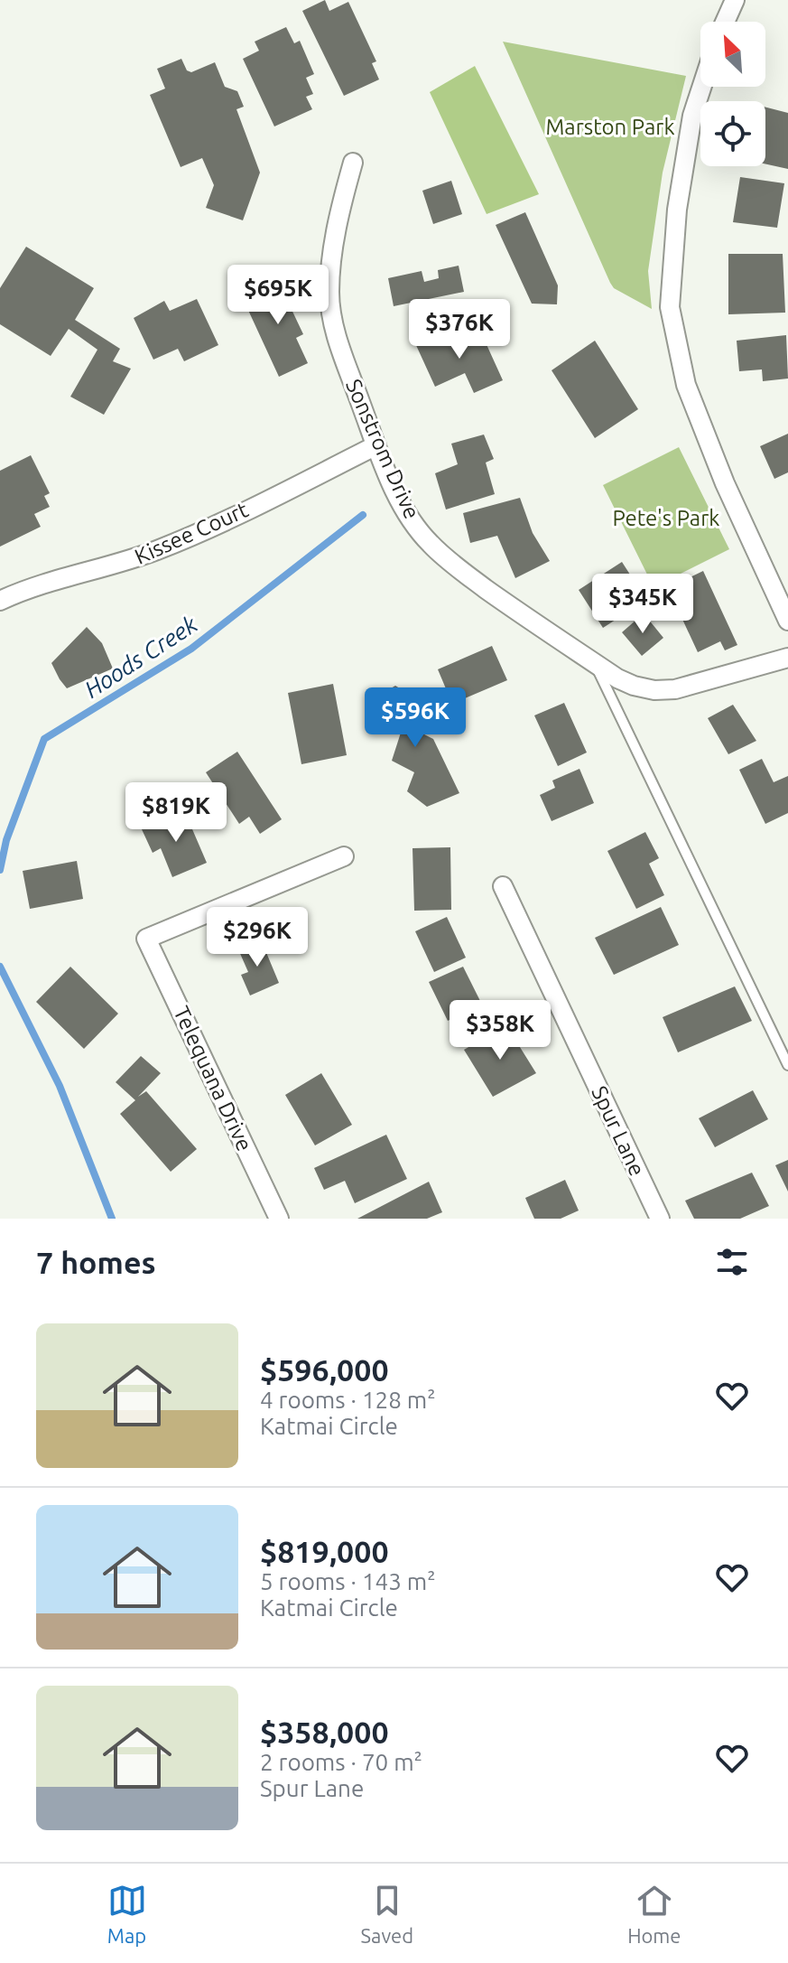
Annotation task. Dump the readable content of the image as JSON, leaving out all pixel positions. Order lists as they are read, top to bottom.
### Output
{
  "streets": {
    "street": [
      "Sonstrom Drive",
      "Kissee Court",
      "Telequana Drive",
      "Spur Lane"
    ]
  },
  "crossings": [
    ["Sonstrom Drive", "Kissee Court"]
  ],
  "water": ["Hoods Creek"],
  "parks": ["Marston Park", "Pete's Park"],
  "north": "top left",
  "page": {
    "price": [
      "$695K",
      "$376K",
      "$345K",
      "$596K",
      "$819K",
      "$296K",
      "$358K"
    ],
    "heading": "7 homes",
    "list": [
      {
        "name": "$596,000",
        "note": "4 rooms · 128 m² · Katmai Circle"
      },
      {
        "name": "$819,000",
        "note": "5 rooms · 143 m² · Katmai Circle"
      },
      {
        "name": "$358,000",
        "note": "2 rooms · 70 m² · Spur Lane"
      }
    ],
    "tabs": ["Map", "Saved", "Home"]
  }
}
